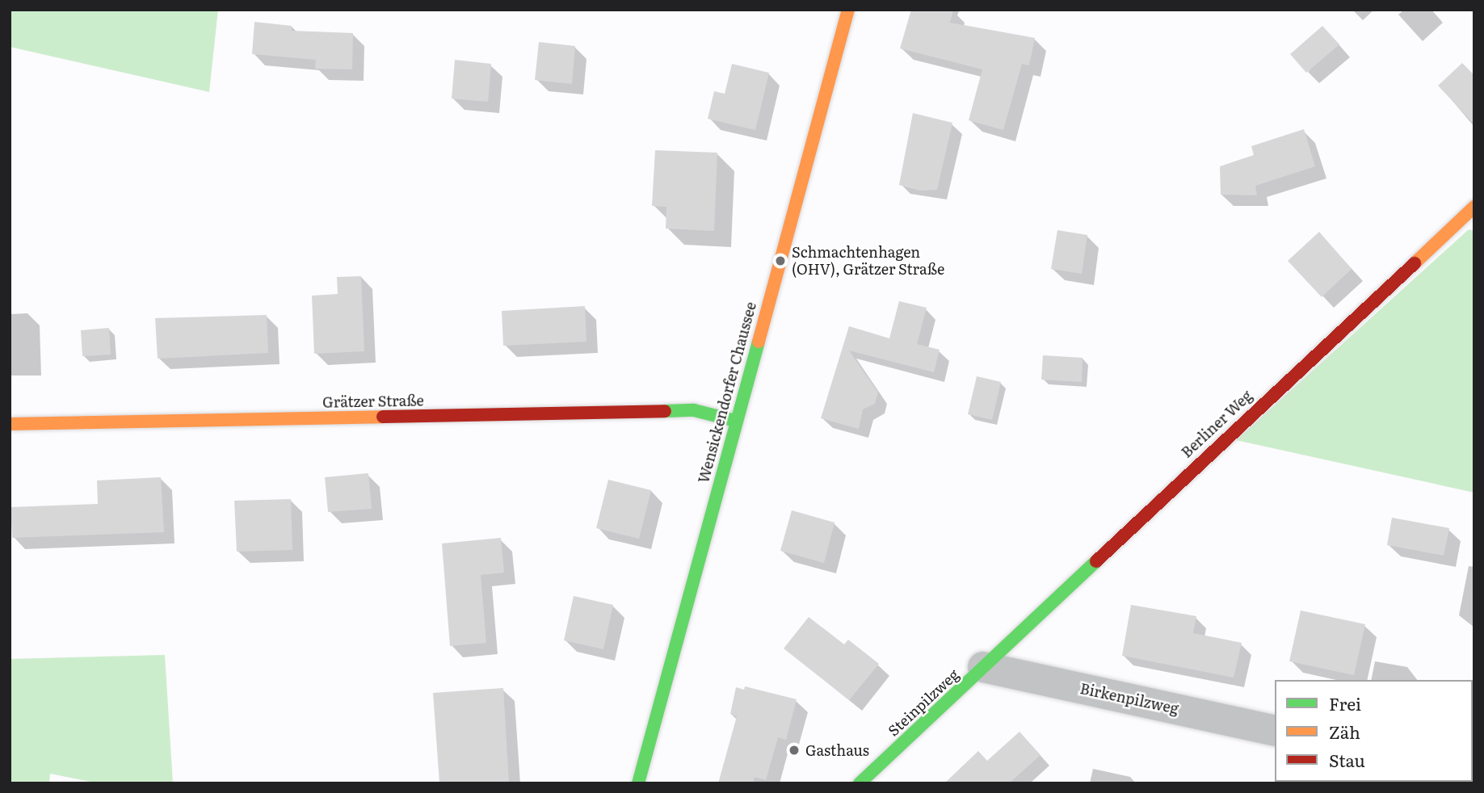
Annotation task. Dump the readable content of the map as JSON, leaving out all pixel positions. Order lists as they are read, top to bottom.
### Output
{
  "streets": {
    "street": [
      "Wensickendorfer Chaussee",
      "Grätzer Straße",
      "Berliner Weg",
      "Birkenpilzweg",
      "Steinpilzweg"
    ]
  },
  "crossings": [
    ["Wensickendorfer Chaussee", "Grätzer Straße"],
    ["Berliner Weg", "Birkenpilzweg"],
    ["Berliner Weg", "Steinpilzweg"],
    ["Birkenpilzweg", "Steinpilzweg"]
  ],
  "places": ["Schmachtenhagen (OHV), Grätzer Straße", "Gasthaus"],
  "legend": ["Frei", "Zäh", "Stau"]
}
